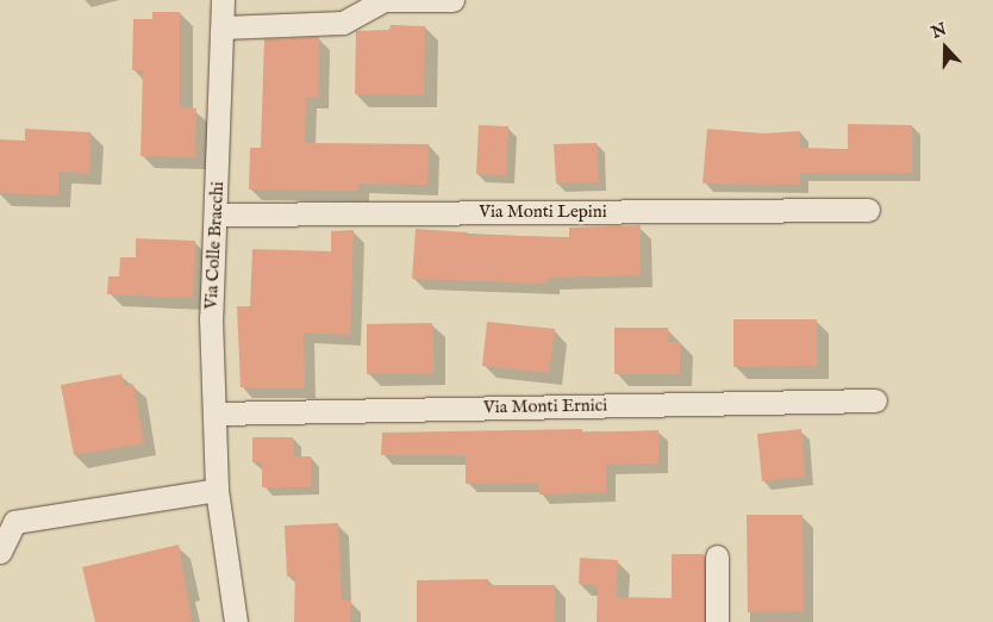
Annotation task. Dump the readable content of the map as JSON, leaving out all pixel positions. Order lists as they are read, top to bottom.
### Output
{
  "streets": {
    "street": ["Via Monti Lepini", "Via Colle Bracchi", "Via Monti Ernici"]
  },
  "crossings": [
    ["Via Monti Lepini", "Via Colle Bracchi"],
    ["Via Colle Bracchi", "Via Monti Ernici"]
  ],
  "north": "top"
}
